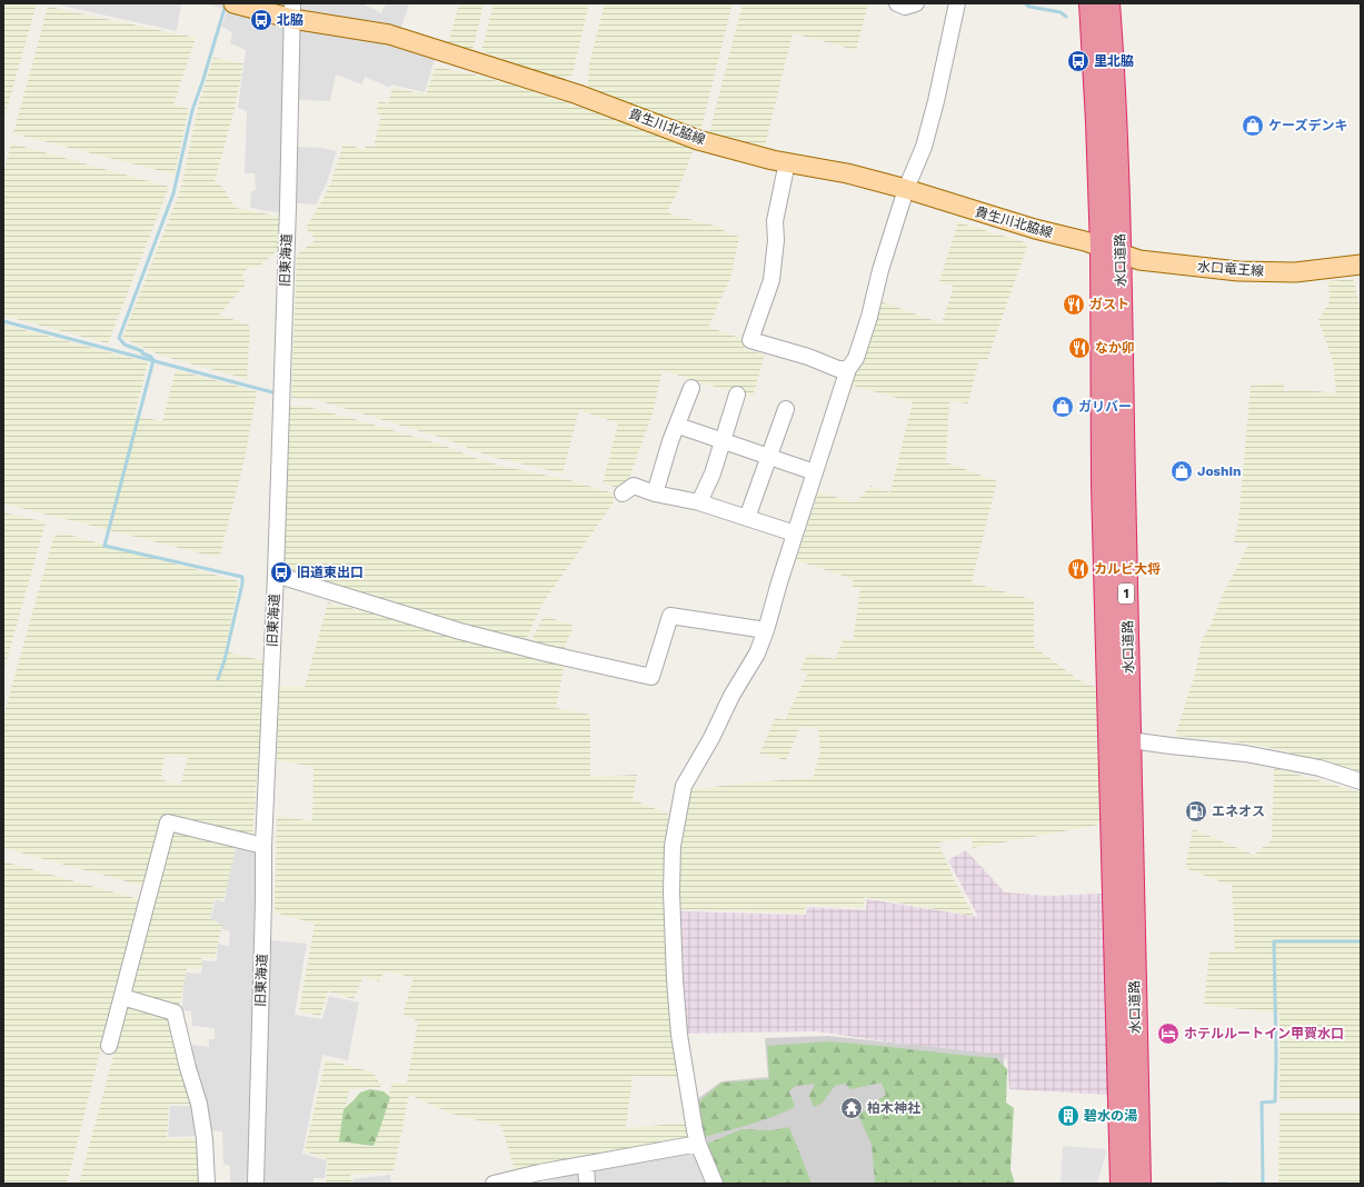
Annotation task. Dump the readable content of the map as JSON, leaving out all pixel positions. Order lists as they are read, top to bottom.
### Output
{
  "streets": {
    "highway": ["水口道路", "1"],
    "main road": ["貴生川北脇線", "水口竜王線"],
    "street": ["旧東海道"]
  },
  "crossings": [
    ["貴生川北脇線", "旧東海道"],
    ["貴生川北脇線", "水口道路"],
    ["貴生川北脇線", "水口竜王線"],
    ["水口道路", "水口竜王線"]
  ],
  "places": {
    "bus stop": ["北脇", "里北脇", "旧道東出口"],
    "shop": ["ケーズデンキ", "ガリバー", "Joshin"],
    "restaurant": ["ガスト", "なか卯", "カルビ大将"],
    "fuel station": ["エネオス"],
    "hotel": ["ホテルルートイン甲賀水口"],
    "temple": ["柏木神社"],
    "building": ["碧水の湯"]
  }
}
